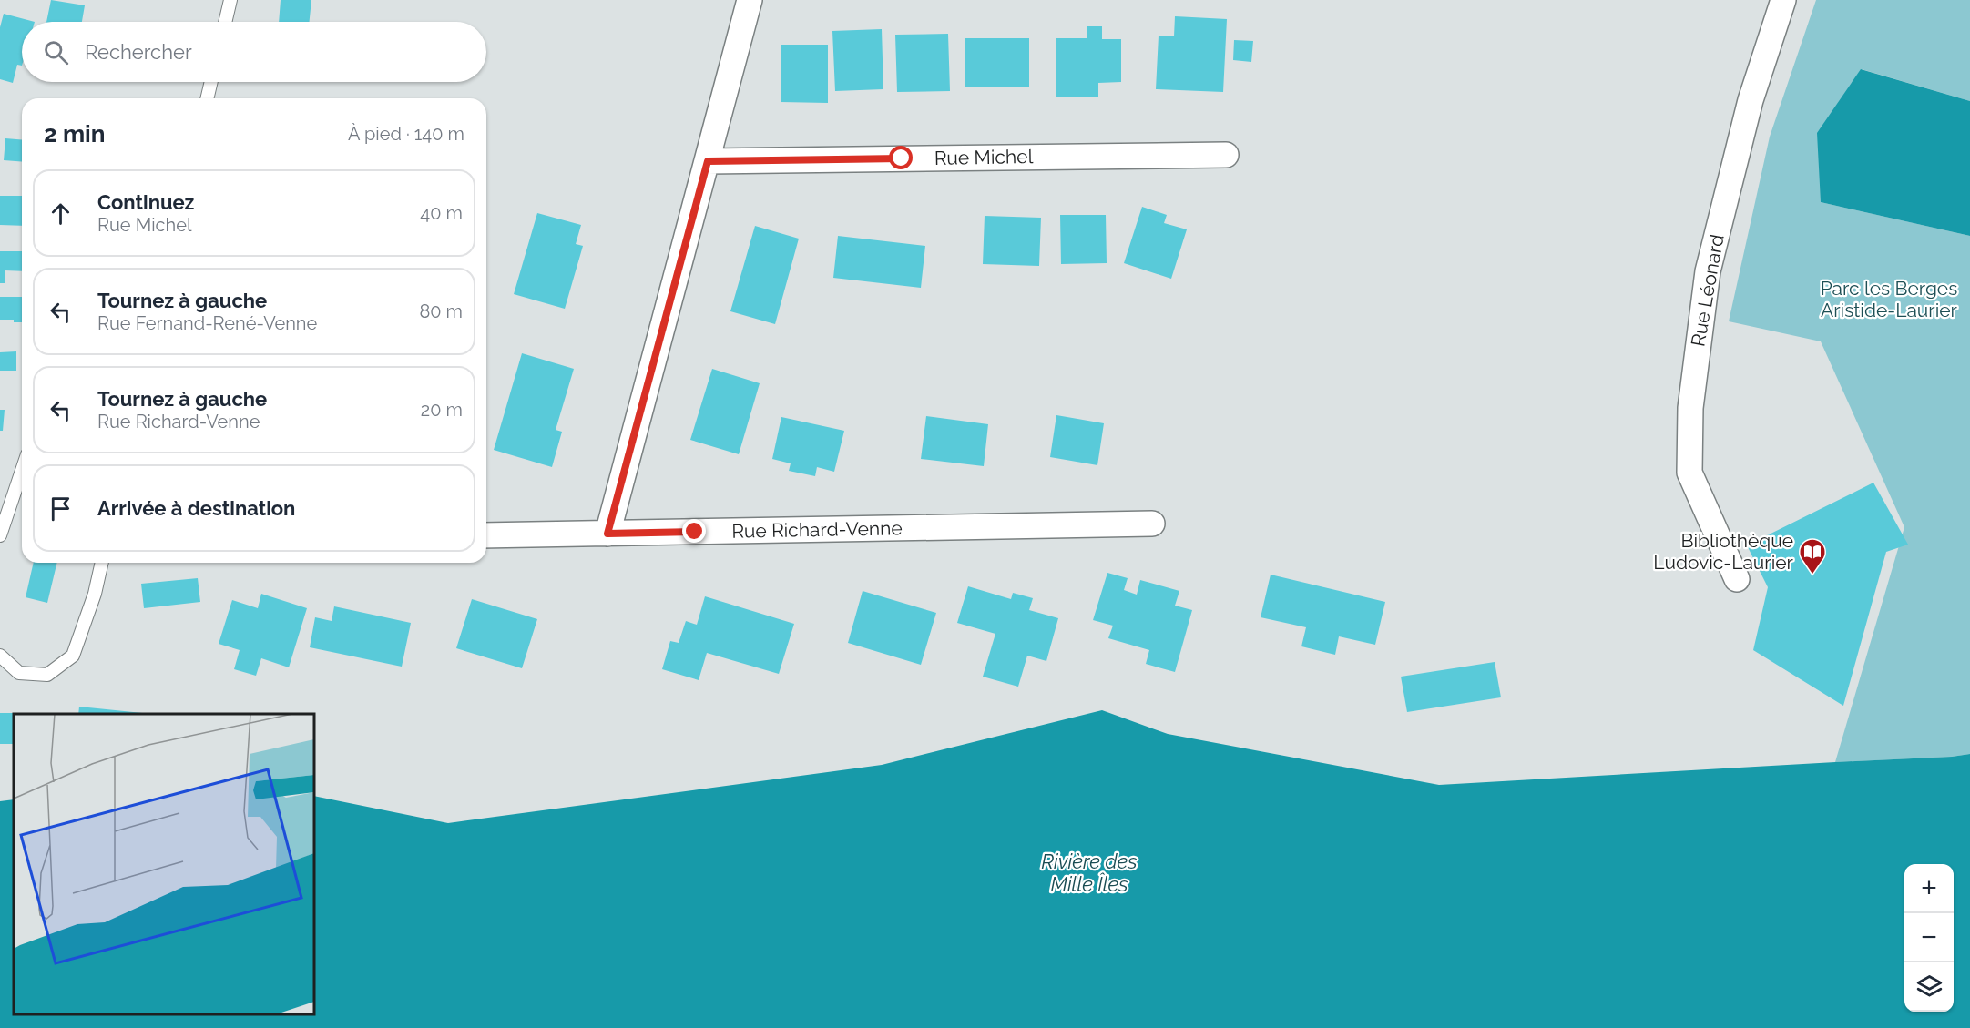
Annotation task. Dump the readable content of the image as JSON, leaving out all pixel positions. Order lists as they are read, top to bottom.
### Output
{
  "streets": {
    "street": ["Rue Michel", "Rue Léonard", "Rue Richard-Venne"]
  },
  "water": ["Rivière des Mille Îles"],
  "parks": ["Parc les Berges Aristide-Laurier"],
  "places": {
    "library": ["Bibliothèque Ludovic-Laurier"]
  },
  "page": {
    "search": "Rechercher",
    "heading": ["2 min", "À pied · 140 m"],
    "list": [
      ["Continuez", "Rue Michel", "40 m"],
      ["Tournez à gauche", "Rue Fernand-René-Venne", "80 m"],
      ["Tournez à gauche", "Rue Richard-Venne", "20 m"],
      "Arrivée à destination"
    ],
    "map_buttons": ["+", "−"]
  }
}
